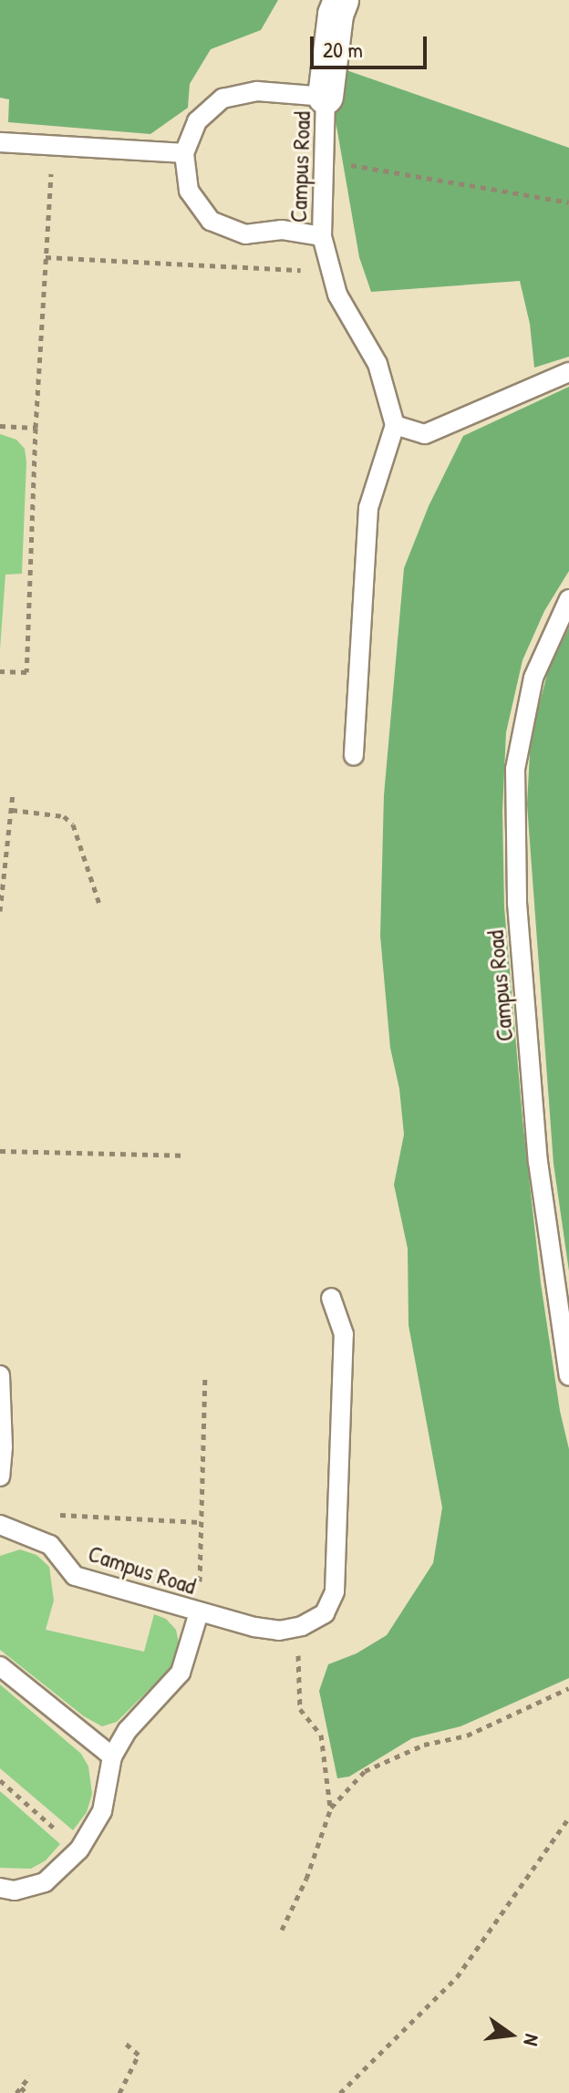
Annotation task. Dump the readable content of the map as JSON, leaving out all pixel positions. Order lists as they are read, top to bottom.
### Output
{
  "streets": {
    "lane": ["Campus Road"]
  },
  "scale_bar": "20 m",
  "north": "right"
}
